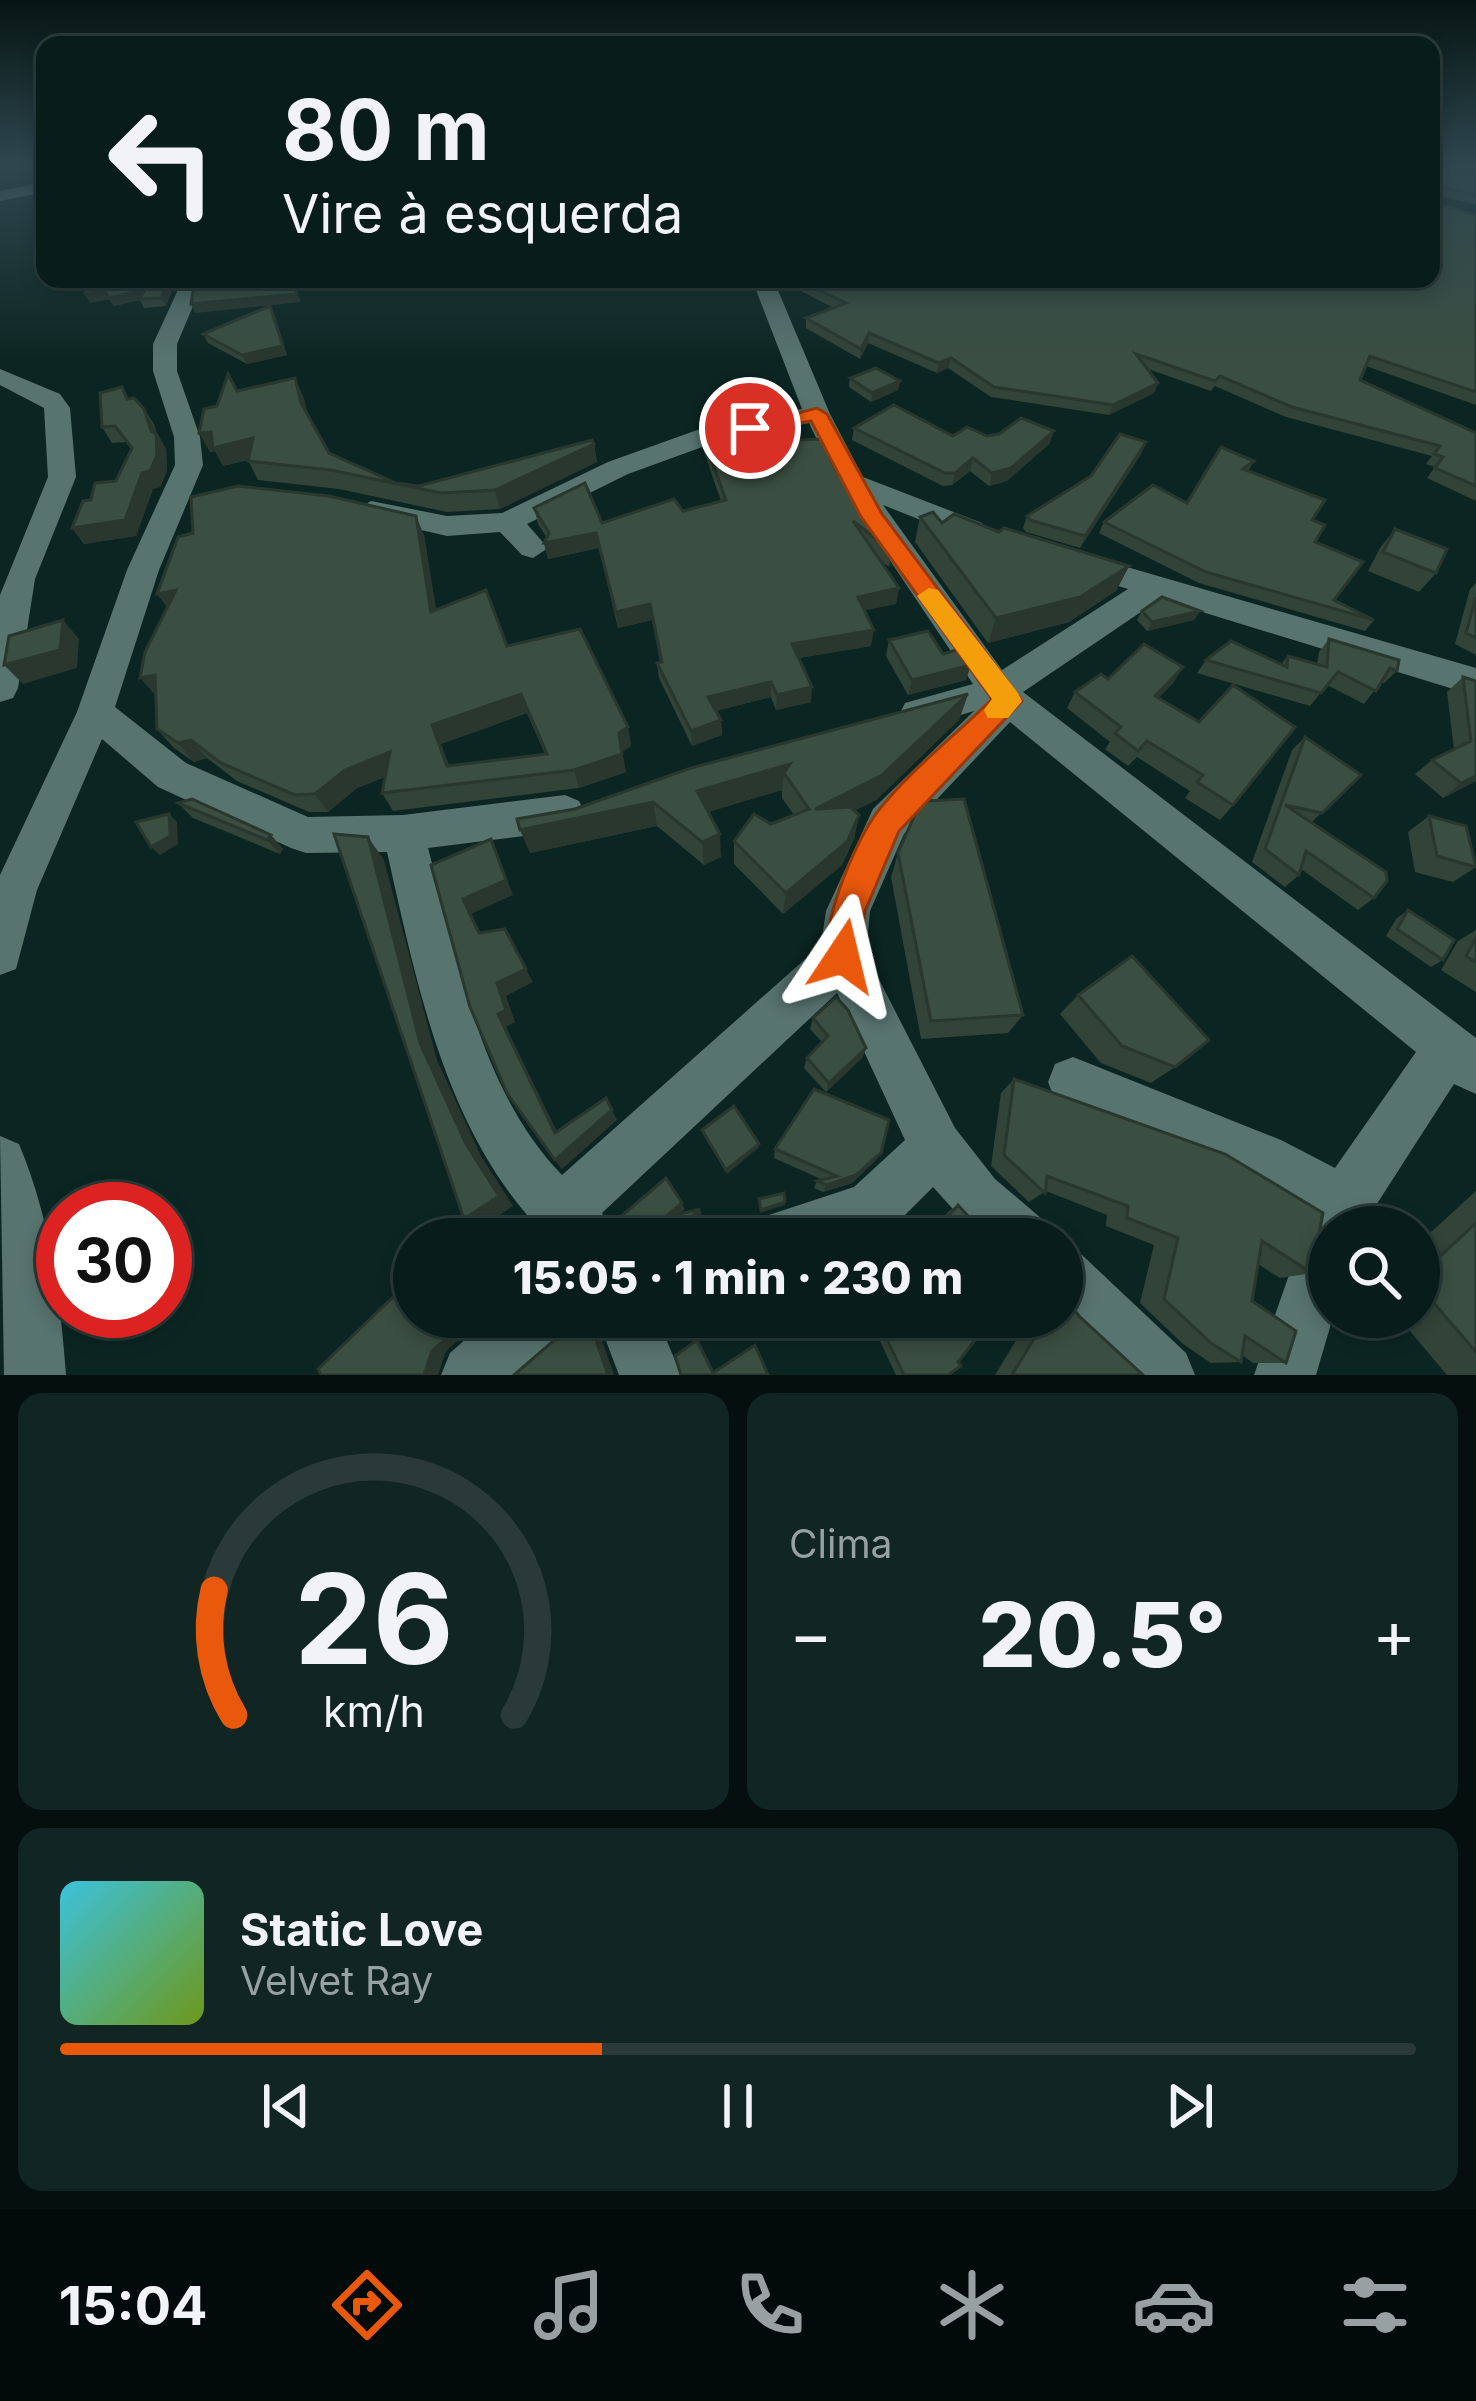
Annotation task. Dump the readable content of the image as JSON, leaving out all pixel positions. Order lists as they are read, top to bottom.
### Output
{
  "page": {
    "turn": ["80 m", "Vire à esquerda"],
    "limit": "30",
    "trip": "15:05 · 1 min · 230 m",
    "tile": "Clima",
    "heat": ["−", "20.5°", "+"],
    "song": ["Static Love", "Velvet Ray"],
    "tabs": "15:04",
    "gauge": ["26", "km/h"]
  }
}
